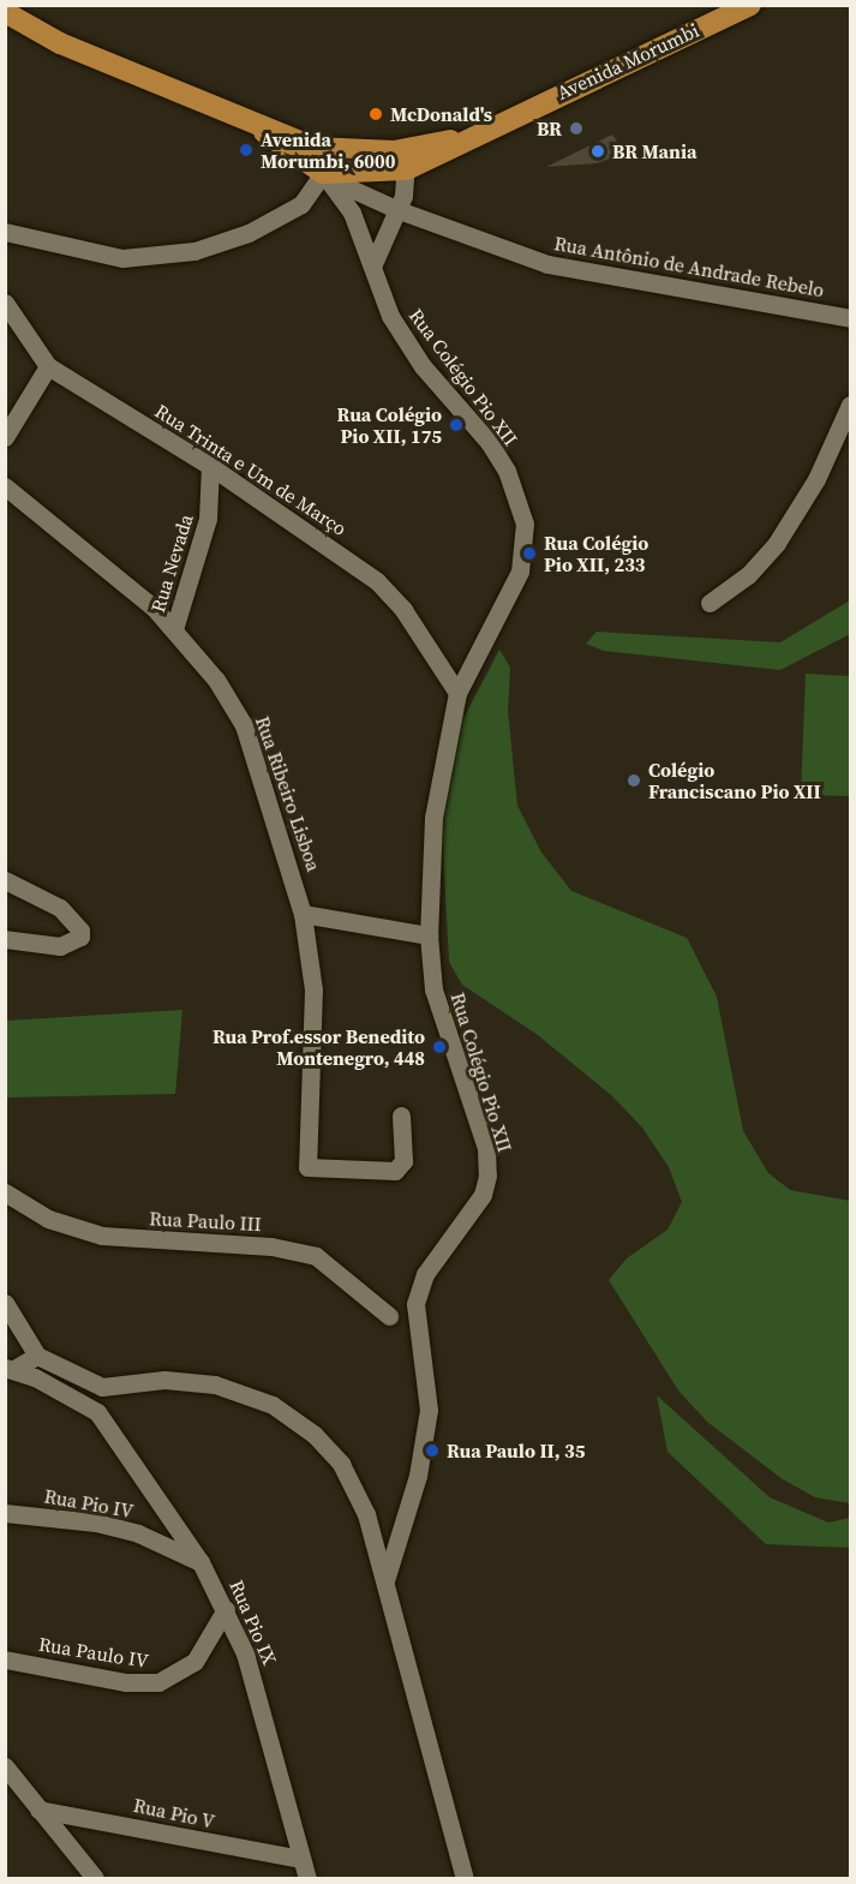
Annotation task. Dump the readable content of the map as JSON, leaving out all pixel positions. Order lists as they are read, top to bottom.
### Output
{
  "streets": {
    "main road": ["Avenida Morumbi"],
    "street": [
      "Rua Antônio de Andrade Rebelo",
      "Rua Colégio Pio XII",
      "Rua Trinta e Um de Março",
      "Rua Nevada",
      "Rua Ribeiro Lisboa",
      "Rua Paulo III",
      "Rua Pio IV",
      "Rua Pio IX",
      "Rua Paulo IV",
      "Rua Pio V"
    ]
  },
  "crossings": [
    ["Avenida Morumbi", "Rua Antônio de Andrade Rebelo"],
    ["Avenida Morumbi", "Rua Colégio Pio XII"],
    ["Rua Antônio de Andrade Rebelo", "Rua Colégio Pio XII"],
    ["Rua Colégio Pio XII", "Rua Trinta e Um de Março"],
    ["Rua Trinta e Um de Março", "Rua Nevada"],
    ["Rua Nevada", "Rua Ribeiro Lisboa"],
    ["Rua Pio IV", "Rua Pio IX"],
    ["Rua Pio IX", "Rua Paulo IV"],
    ["Rua Pio IX", "Rua Pio V"]
  ],
  "places": [
    "McDonald's",
    "BR",
    "Avenida Morumbi, 6000",
    "BR Mania",
    "Rua Colégio Pio XII, 175",
    "Rua Colégio Pio XII, 233",
    "Colégio Franciscano Pio XII",
    "Rua Prof.essor Benedito Montenegro, 448",
    "Rua Paulo II, 35"
  ]
}
